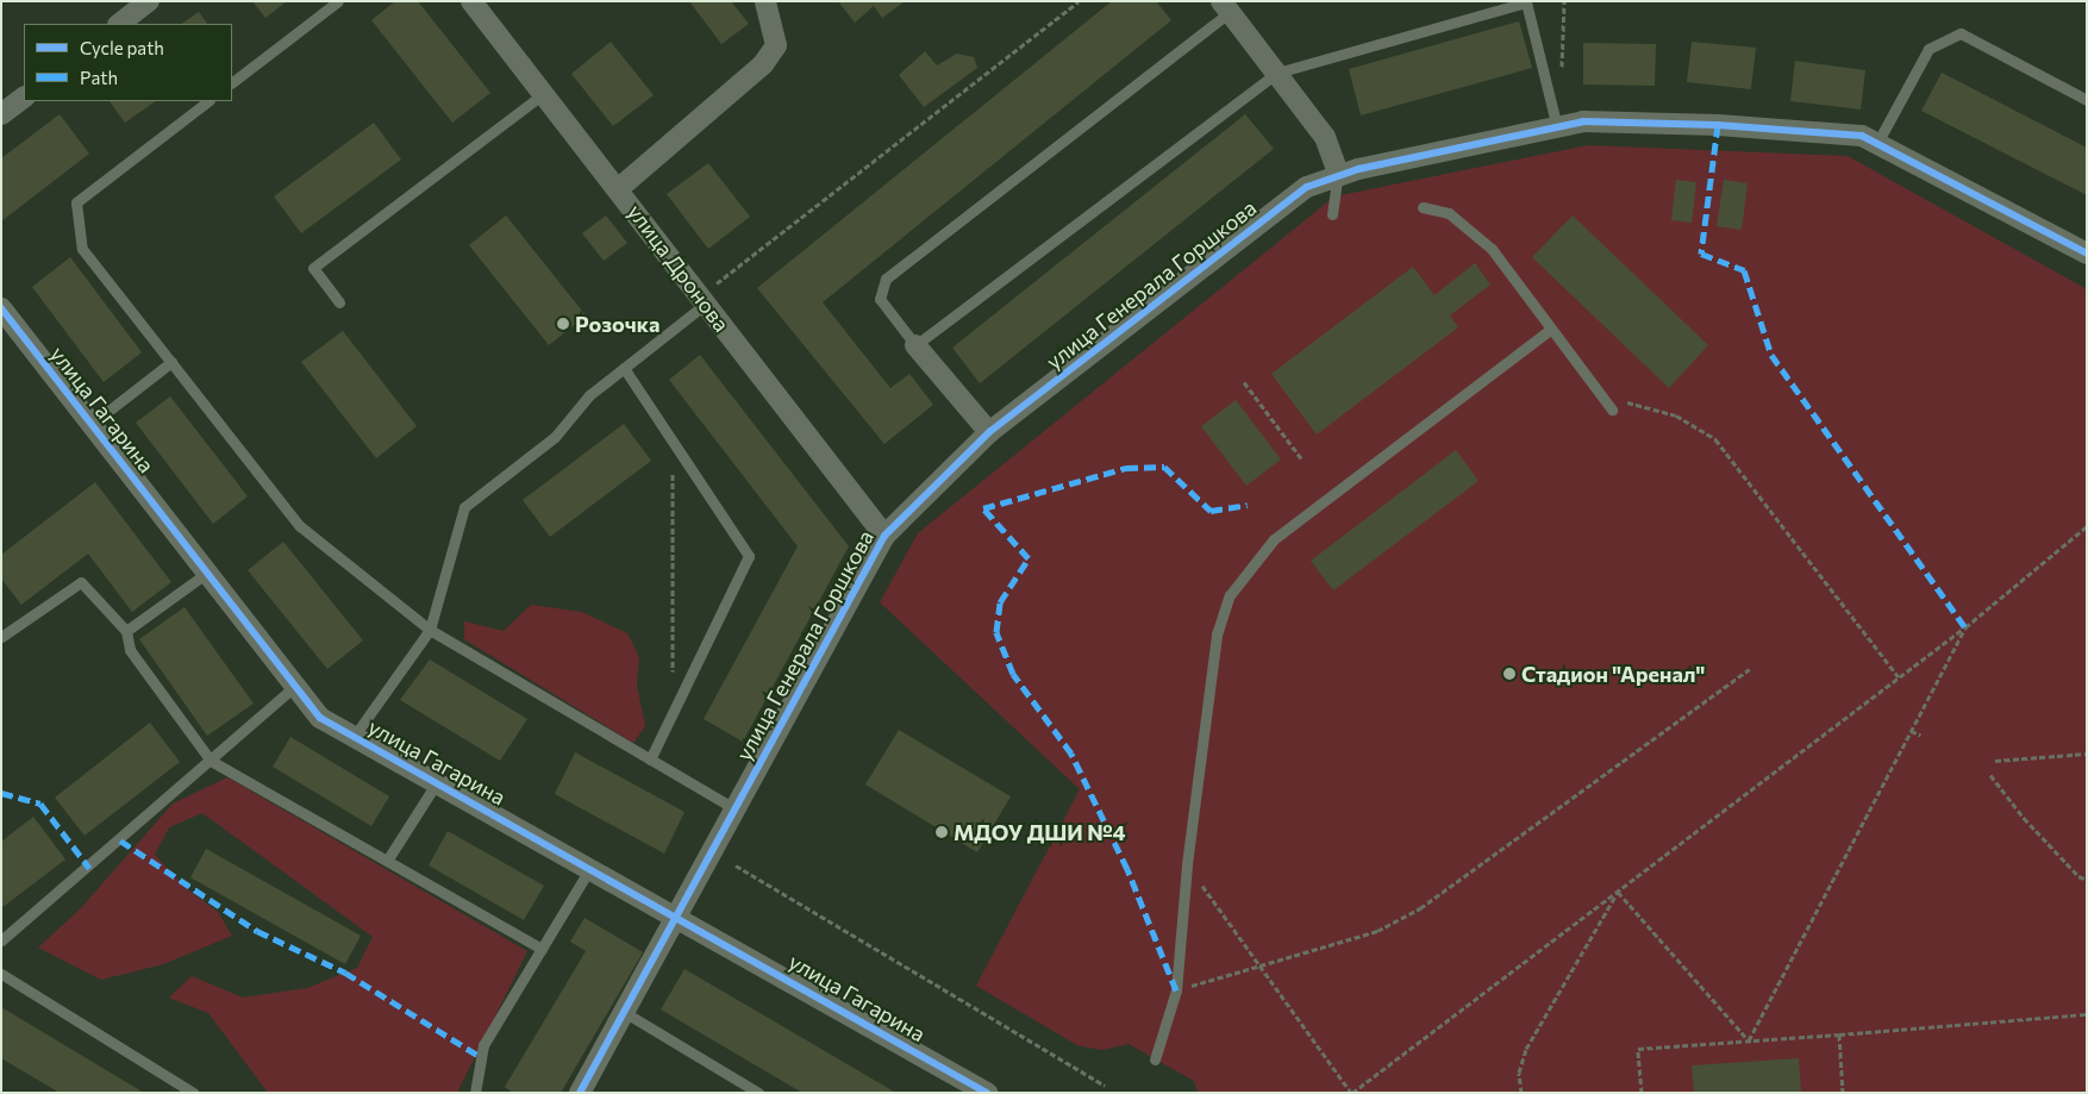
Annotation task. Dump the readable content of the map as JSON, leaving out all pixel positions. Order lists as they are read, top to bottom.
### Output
{
  "streets": {
    "street": ["улица Дронова", "улица Генерала Горшкова", "улица Гагарина"]
  },
  "crossings": [
    ["улица Дронова", "улица Генерала Горшкова"],
    ["улица Генерала Горшкова", "улица Гагарина"]
  ],
  "places": ["Розочка", "Стадион \"Аренал\"", "МДОУ ДШИ №4"],
  "legend": ["Cycle path", "Path"]
}
